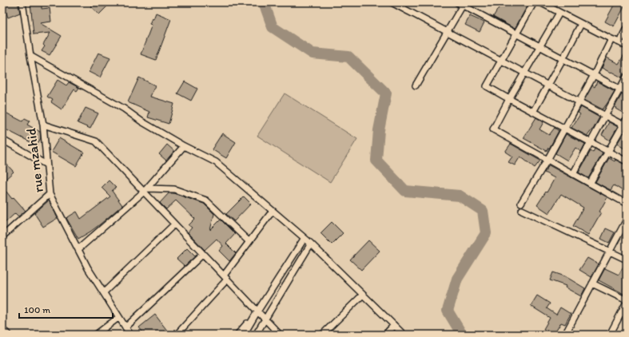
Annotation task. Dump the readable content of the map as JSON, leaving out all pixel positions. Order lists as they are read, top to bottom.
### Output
{
  "streets": {
    "street": ["rue mzahid"]
  },
  "scale_bar": "100 m"
}
